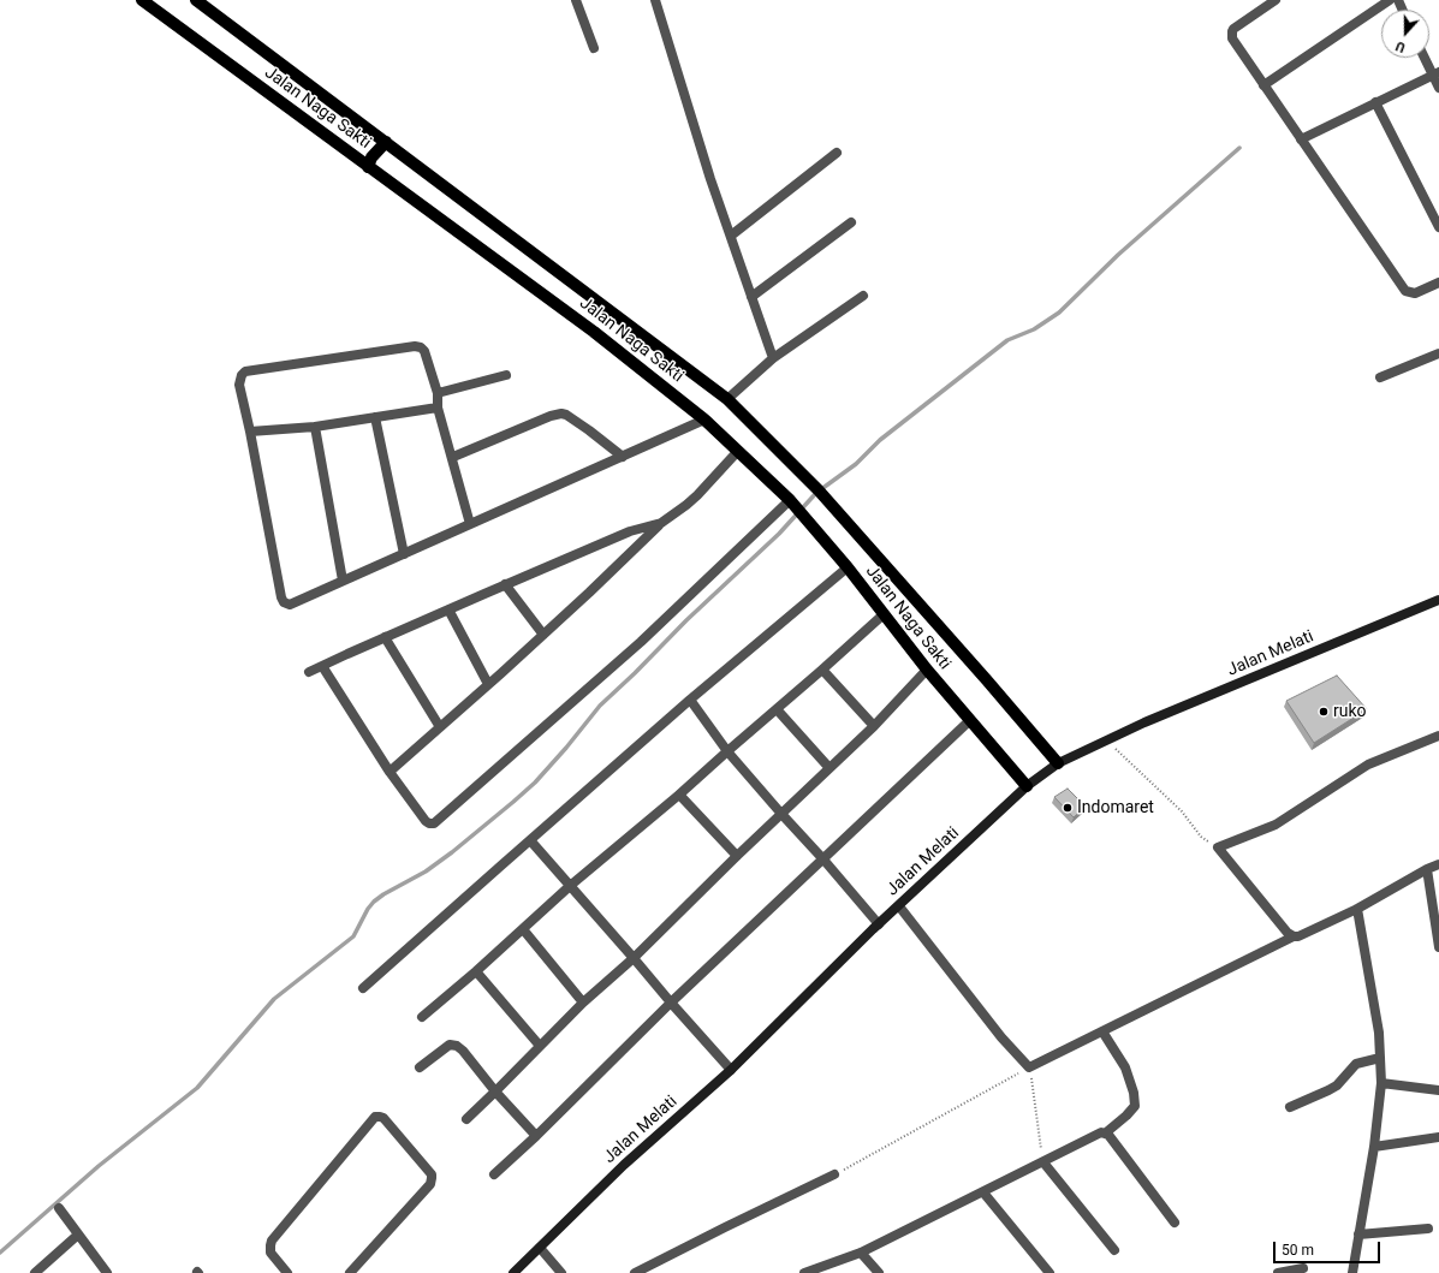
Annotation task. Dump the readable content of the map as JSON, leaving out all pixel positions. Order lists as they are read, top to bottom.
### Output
{
  "streets": {
    "main road": ["Jalan Naga Sakti", "Jalan Melati"]
  },
  "crossings": [
    ["Jalan Naga Sakti", "Jalan Melati"]
  ],
  "places": ["ruko", "Indomaret"],
  "scale_bar": "50 m",
  "north": "bottom"
}
